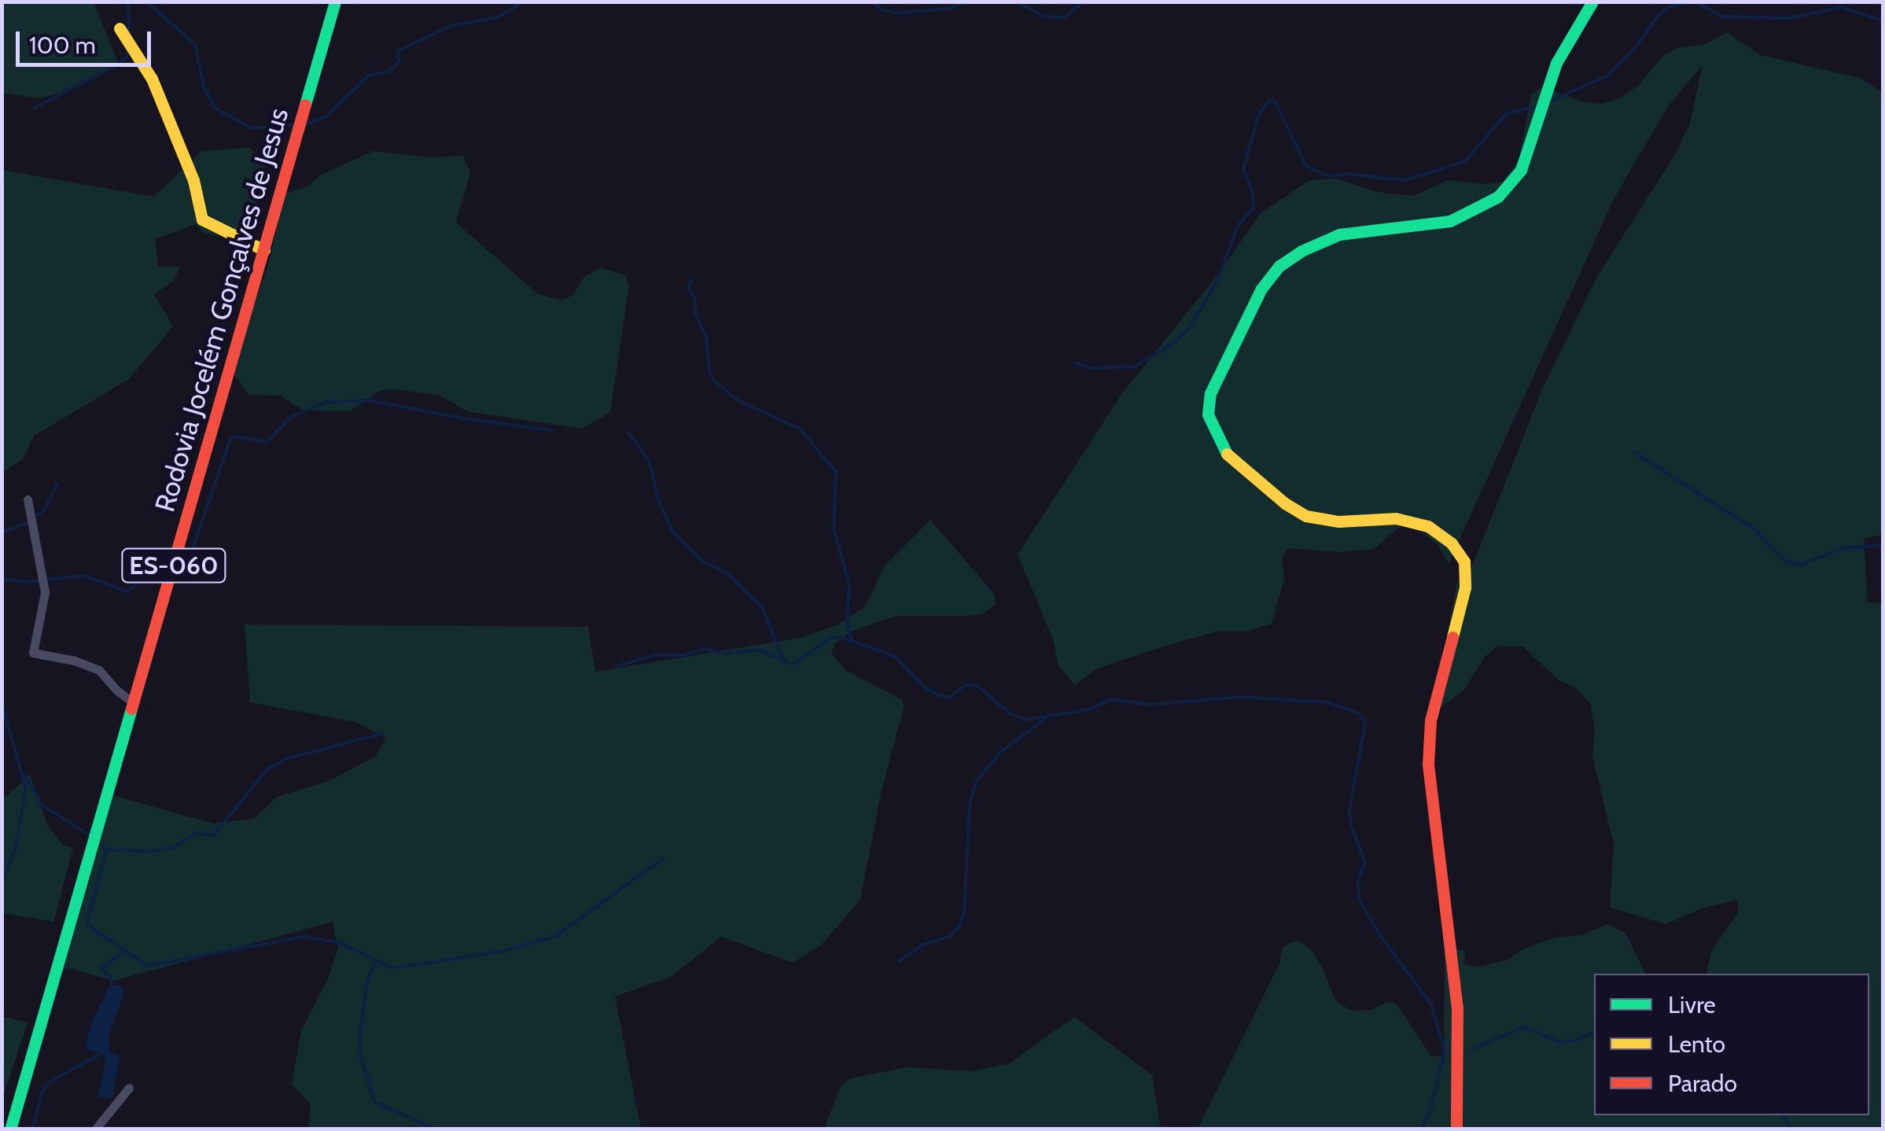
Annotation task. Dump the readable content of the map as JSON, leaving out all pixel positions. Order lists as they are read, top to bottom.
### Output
{
  "streets": {
    "street": ["Rodovia Jocelém Gonçalves de Jesus", "ES-060"]
  },
  "legend": ["Livre", "Lento", "Parado"],
  "scale_bar": "100 m"
}
